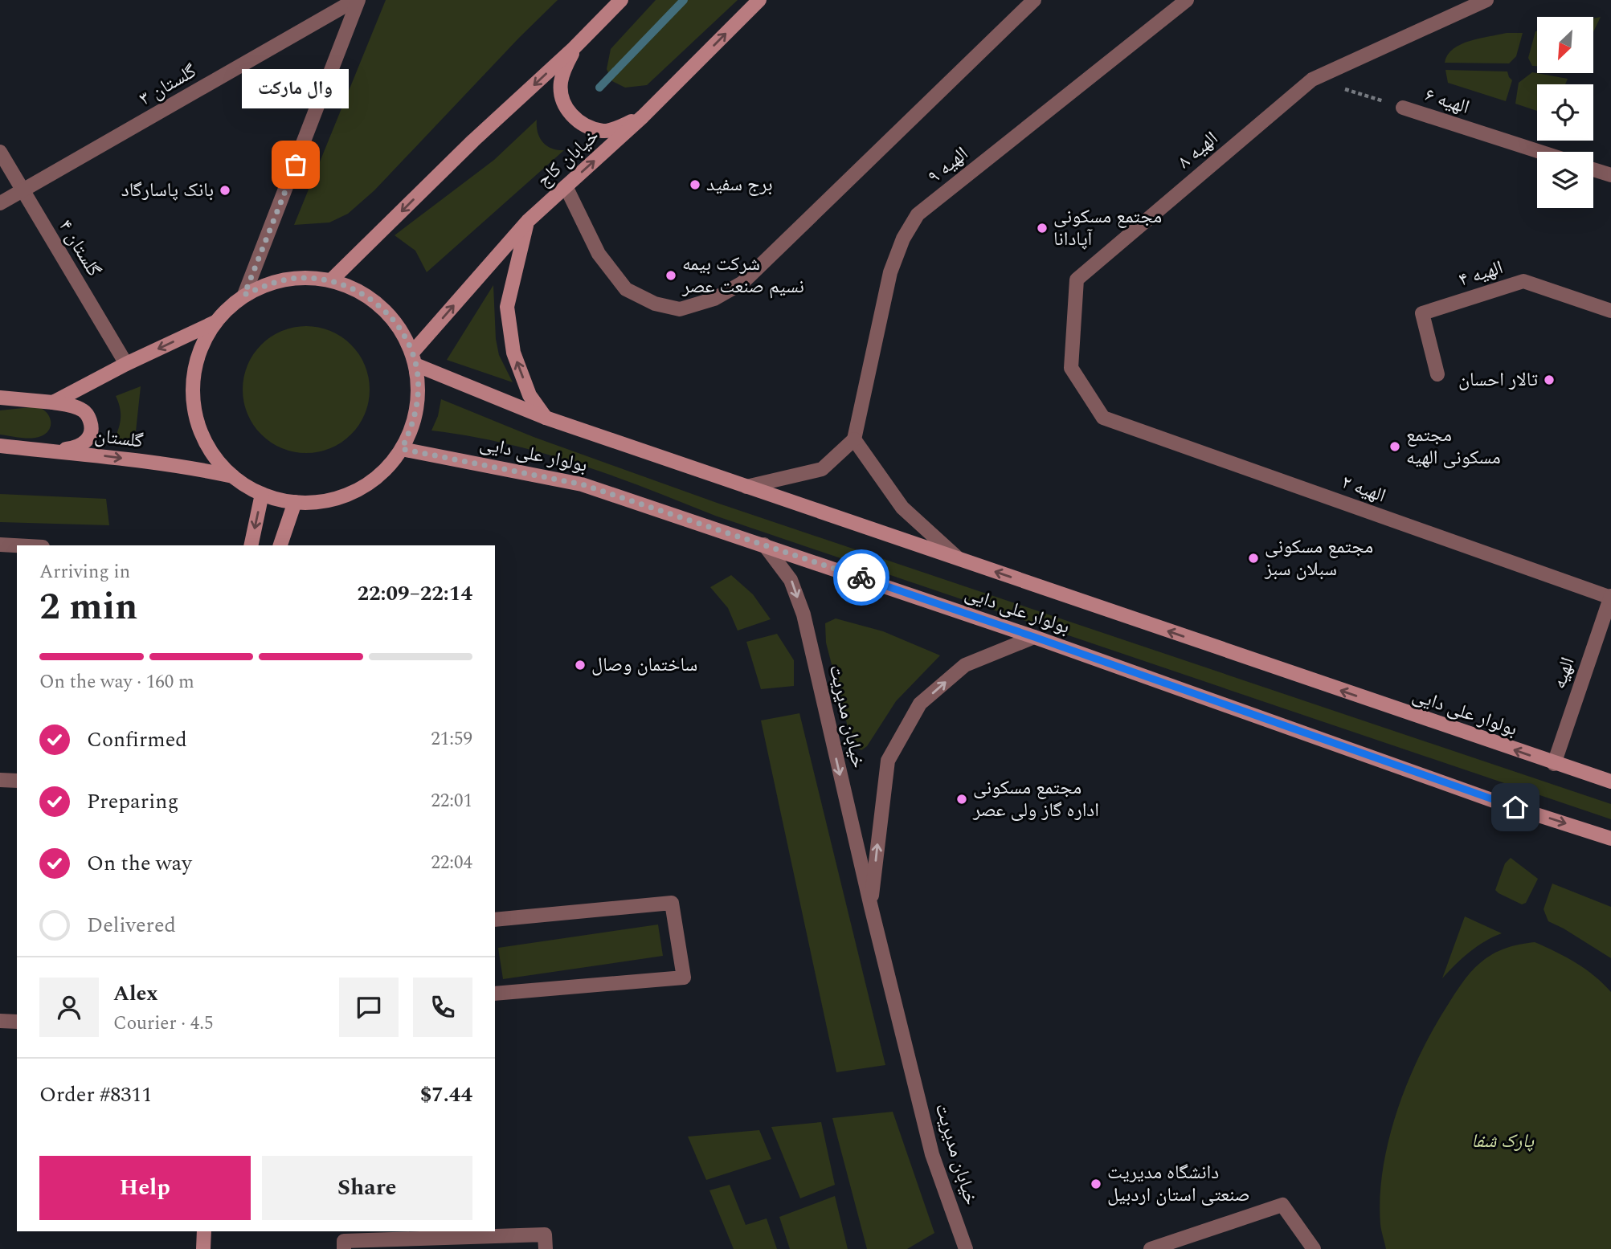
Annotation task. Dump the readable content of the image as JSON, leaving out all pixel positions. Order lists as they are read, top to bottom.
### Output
{
  "streets": {
    "main road": ["خیابان کاج", "گلستان", "بولوار علی دایی"],
    "street": [
      "گلستان ۳",
      "الهیه ۶",
      "الهیه ۸",
      "الهیه ۹",
      "گلستان ۴",
      "الهیه ۴",
      "الهیه ۲",
      "الهیه",
      "خیابان مدیریت"
    ]
  },
  "crossings": [
    ["گلستان ۳", "گلستان ۴"],
    ["الهیه ۶", "الهیه ۸"],
    ["الهیه ۸", "الهیه ۲"],
    ["خیابان کاج", "بولوار علی دایی"],
    ["بولوار علی دایی", "الهیه"],
    ["بولوار علی دایی", "خیابان مدیریت"],
    ["الهیه ۲", "الهیه"]
  ],
  "one_way": ["گلستان"],
  "parks": ["پارک شفا"],
  "places": [
    "وال مارکت",
    "برج سفید",
    "بانک پاسارگاد",
    "مجتمع مسکونی آپادانا",
    "شرکت بیمه نسیم صنعت عصر",
    "تالار احسان",
    "مجتمع مسکونی الهیه",
    "مجتمع مسکونی سبلان سبز",
    "ساختمان وصال",
    "مجتمع مسکونی اداره گاز ولی عصر",
    "دانشگاه مدیریت صنعتی استان اردبیل"
  ],
  "north": "bottom left",
  "page": {
    "bubble": "وال مارکت",
    "heading": ["2 min", "Arriving in", "22:09–22:14"],
    "panel": [
      "Alex",
      "Courier · 4.5",
      "Order #8311",
      "$7.44"
    ],
    "bar": "On the way · 160 m",
    "list": [
      ["Confirmed", "21:59"],
      ["Preparing", "22:01"],
      ["On the way", "22:04"],
      "Delivered"
    ],
    "buttons": ["Help", "Share"]
  }
}
